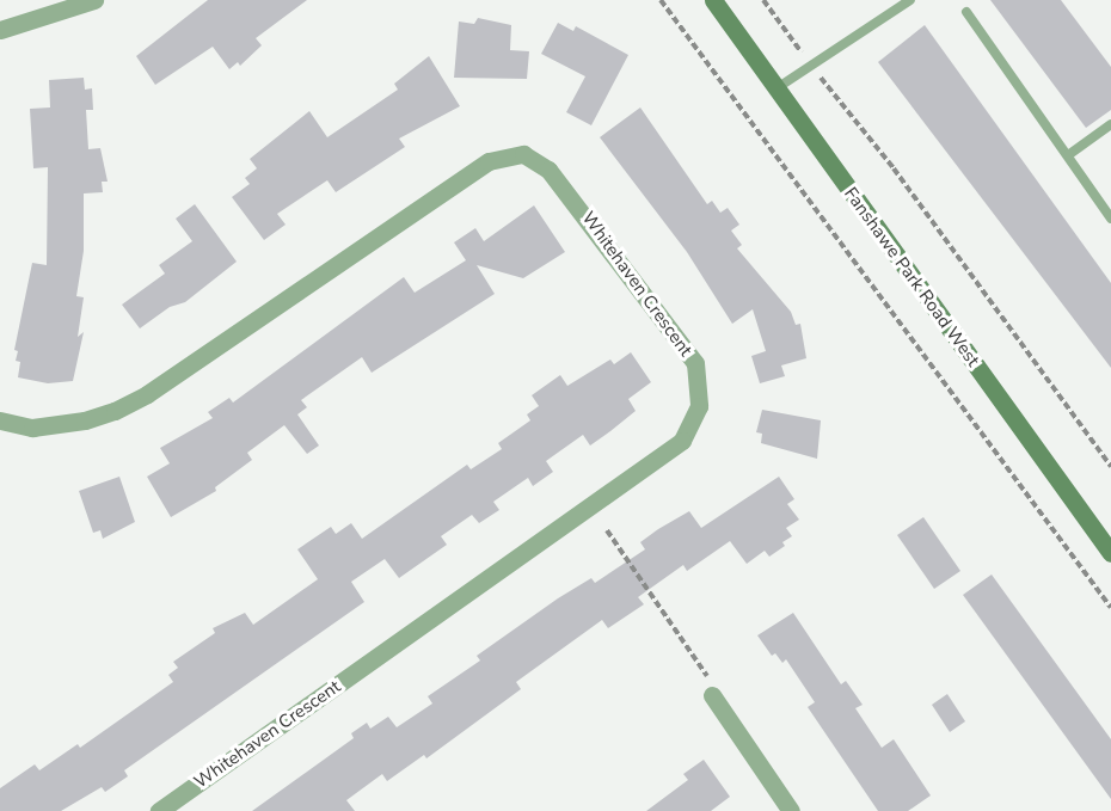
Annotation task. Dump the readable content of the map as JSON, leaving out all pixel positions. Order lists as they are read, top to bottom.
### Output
{
  "streets": {
    "main road": ["Fanshawe Park Road West"],
    "street": ["Whitehaven Crescent"]
  }
}
